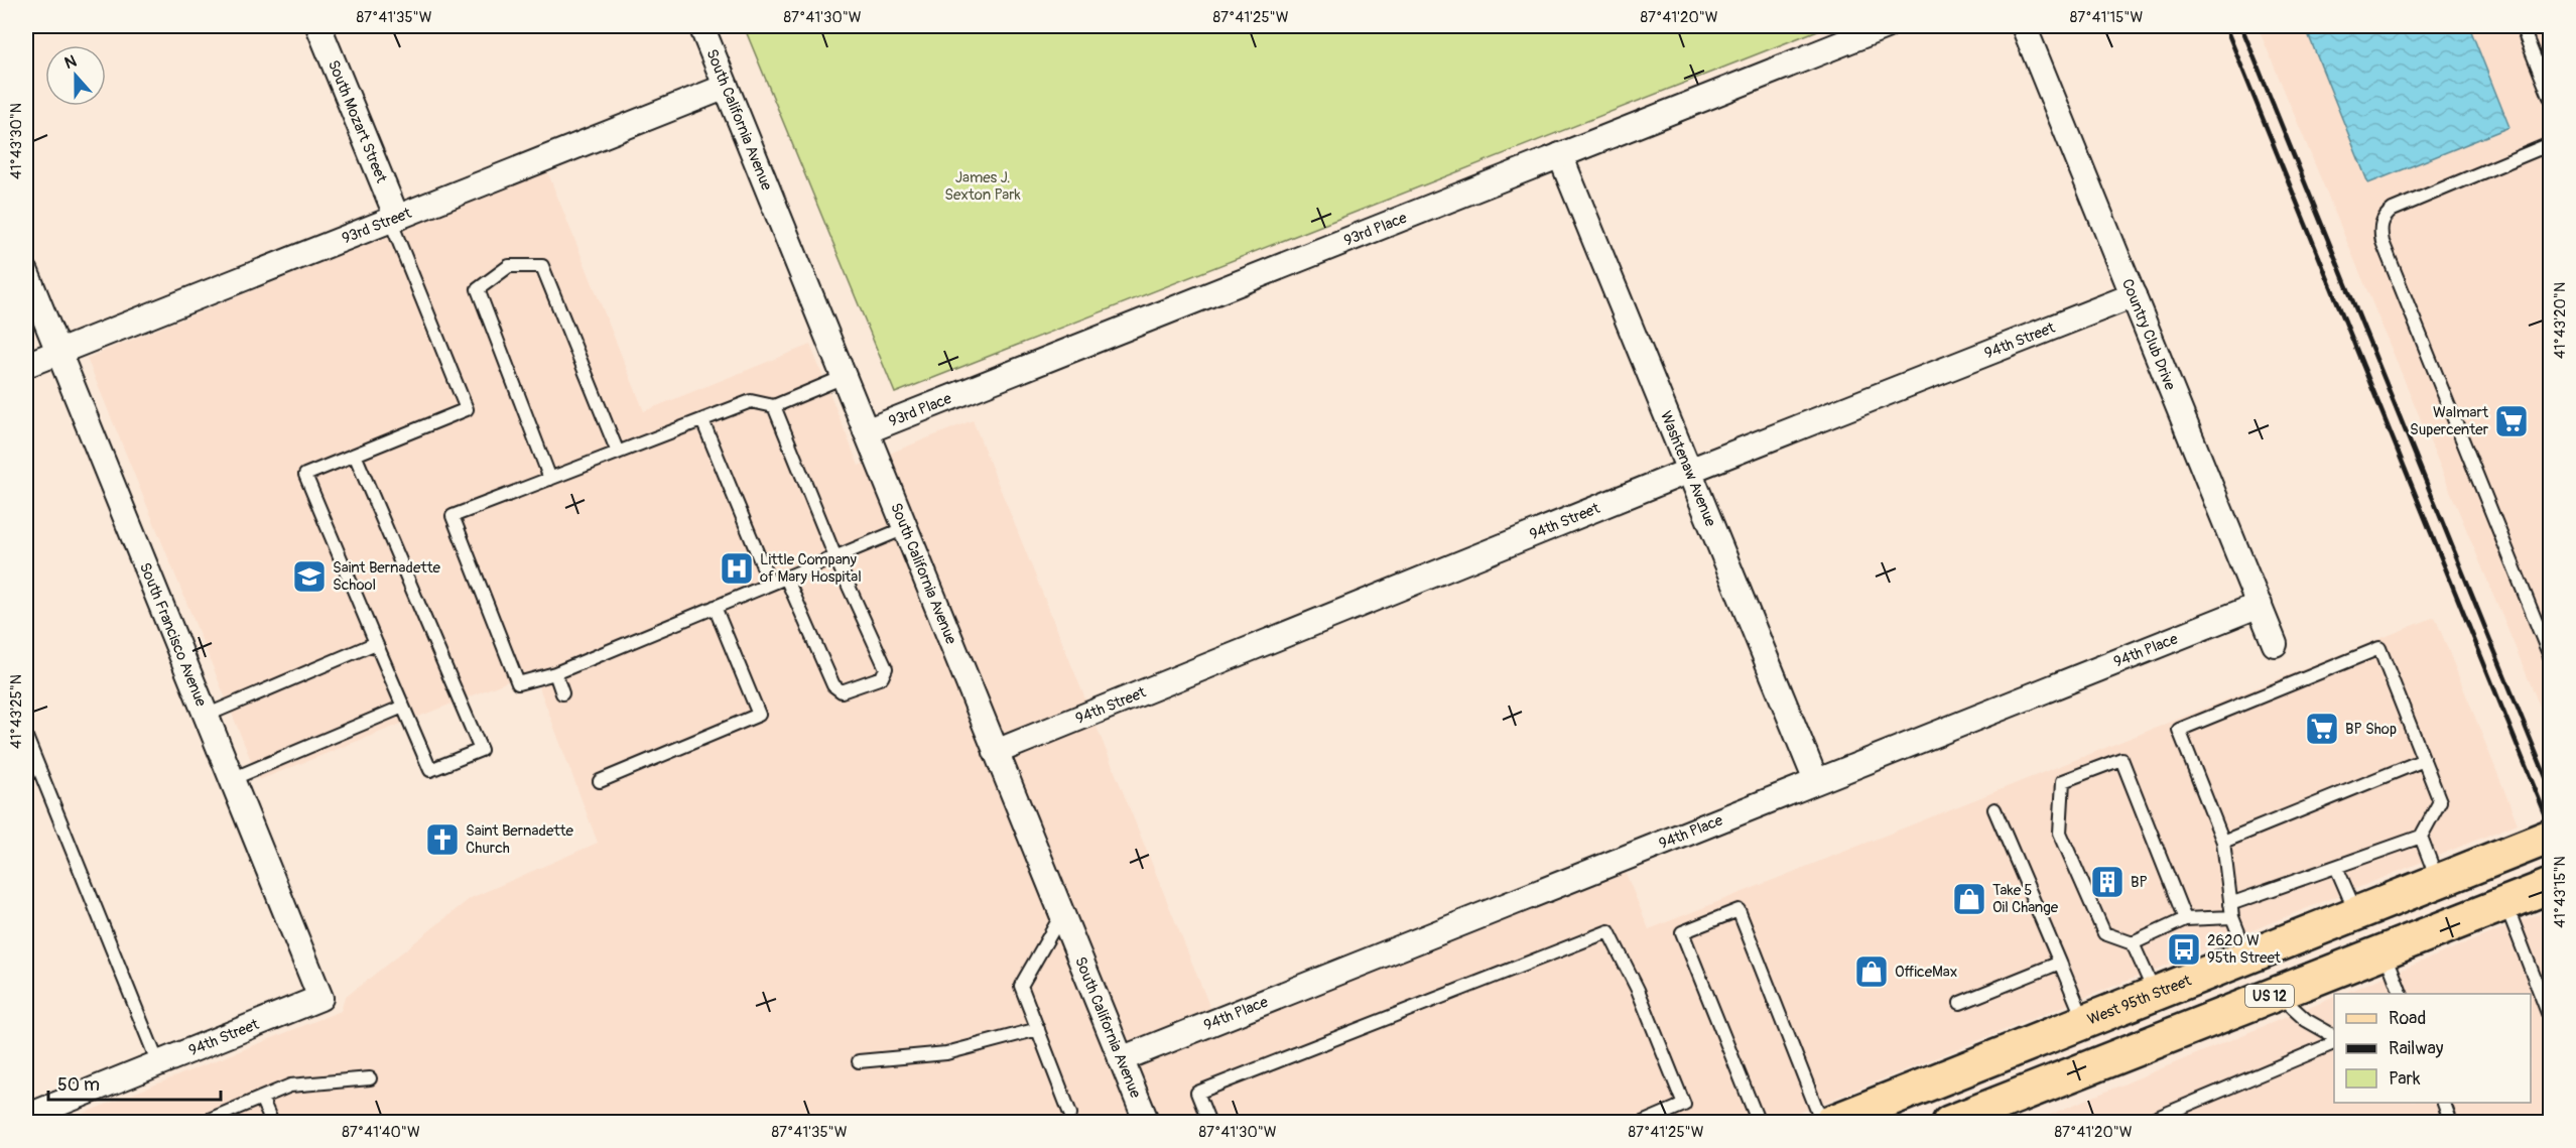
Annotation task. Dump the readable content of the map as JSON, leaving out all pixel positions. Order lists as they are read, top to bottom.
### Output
{
  "streets": {
    "main road": ["US 12", "West 95th Street"],
    "street": [
      "South California Avenue",
      "South Mozart Street",
      "93rd Street",
      "93rd Place",
      "Country Club Drive",
      "94th Street",
      "Washtenaw Avenue",
      "South Francisco Avenue",
      "94th Place"
    ]
  },
  "crossings": [
    ["South California Avenue", "93rd Street"],
    ["South California Avenue", "93rd Place"],
    ["South California Avenue", "94th Street"],
    ["South California Avenue", "94th Place"],
    ["South Mozart Street", "93rd Street"],
    ["93rd Street", "South Francisco Avenue"],
    ["93rd Place", "Washtenaw Avenue"],
    ["Country Club Drive", "94th Street"],
    ["Country Club Drive", "94th Place"],
    ["94th Street", "Washtenaw Avenue"],
    ["94th Street", "South Francisco Avenue"],
    ["Washtenaw Avenue", "94th Place"]
  ],
  "parks": ["James J. Sexton Park"],
  "places": {
    "supermarket": ["Walmart Supercenter", "BP Shop"],
    "hospital": ["Little Company of Mary Hospital"],
    "school or university": ["Saint Bernadette School"],
    "church": ["Saint Bernadette Church"],
    "building": ["BP"],
    "shop": ["Take 5 Oil Change", "OfficeMax"],
    "bus stop": ["2620 W 95th Street"]
  },
  "legend": ["Road", "Railway", "Park"],
  "scale_bar": "50 m",
  "north": "top",
  "coordinates": [
    "87°41'35\"W",
    "87°41'30\"W",
    "87°41'25\"W",
    "87°41'20\"W",
    "87°41'15\"W",
    "41°43'30\"N",
    "41°43'20\"N",
    "41°43'25\"N",
    "41°43'15\"N",
    "87°41'40\"W"
  ]
}
